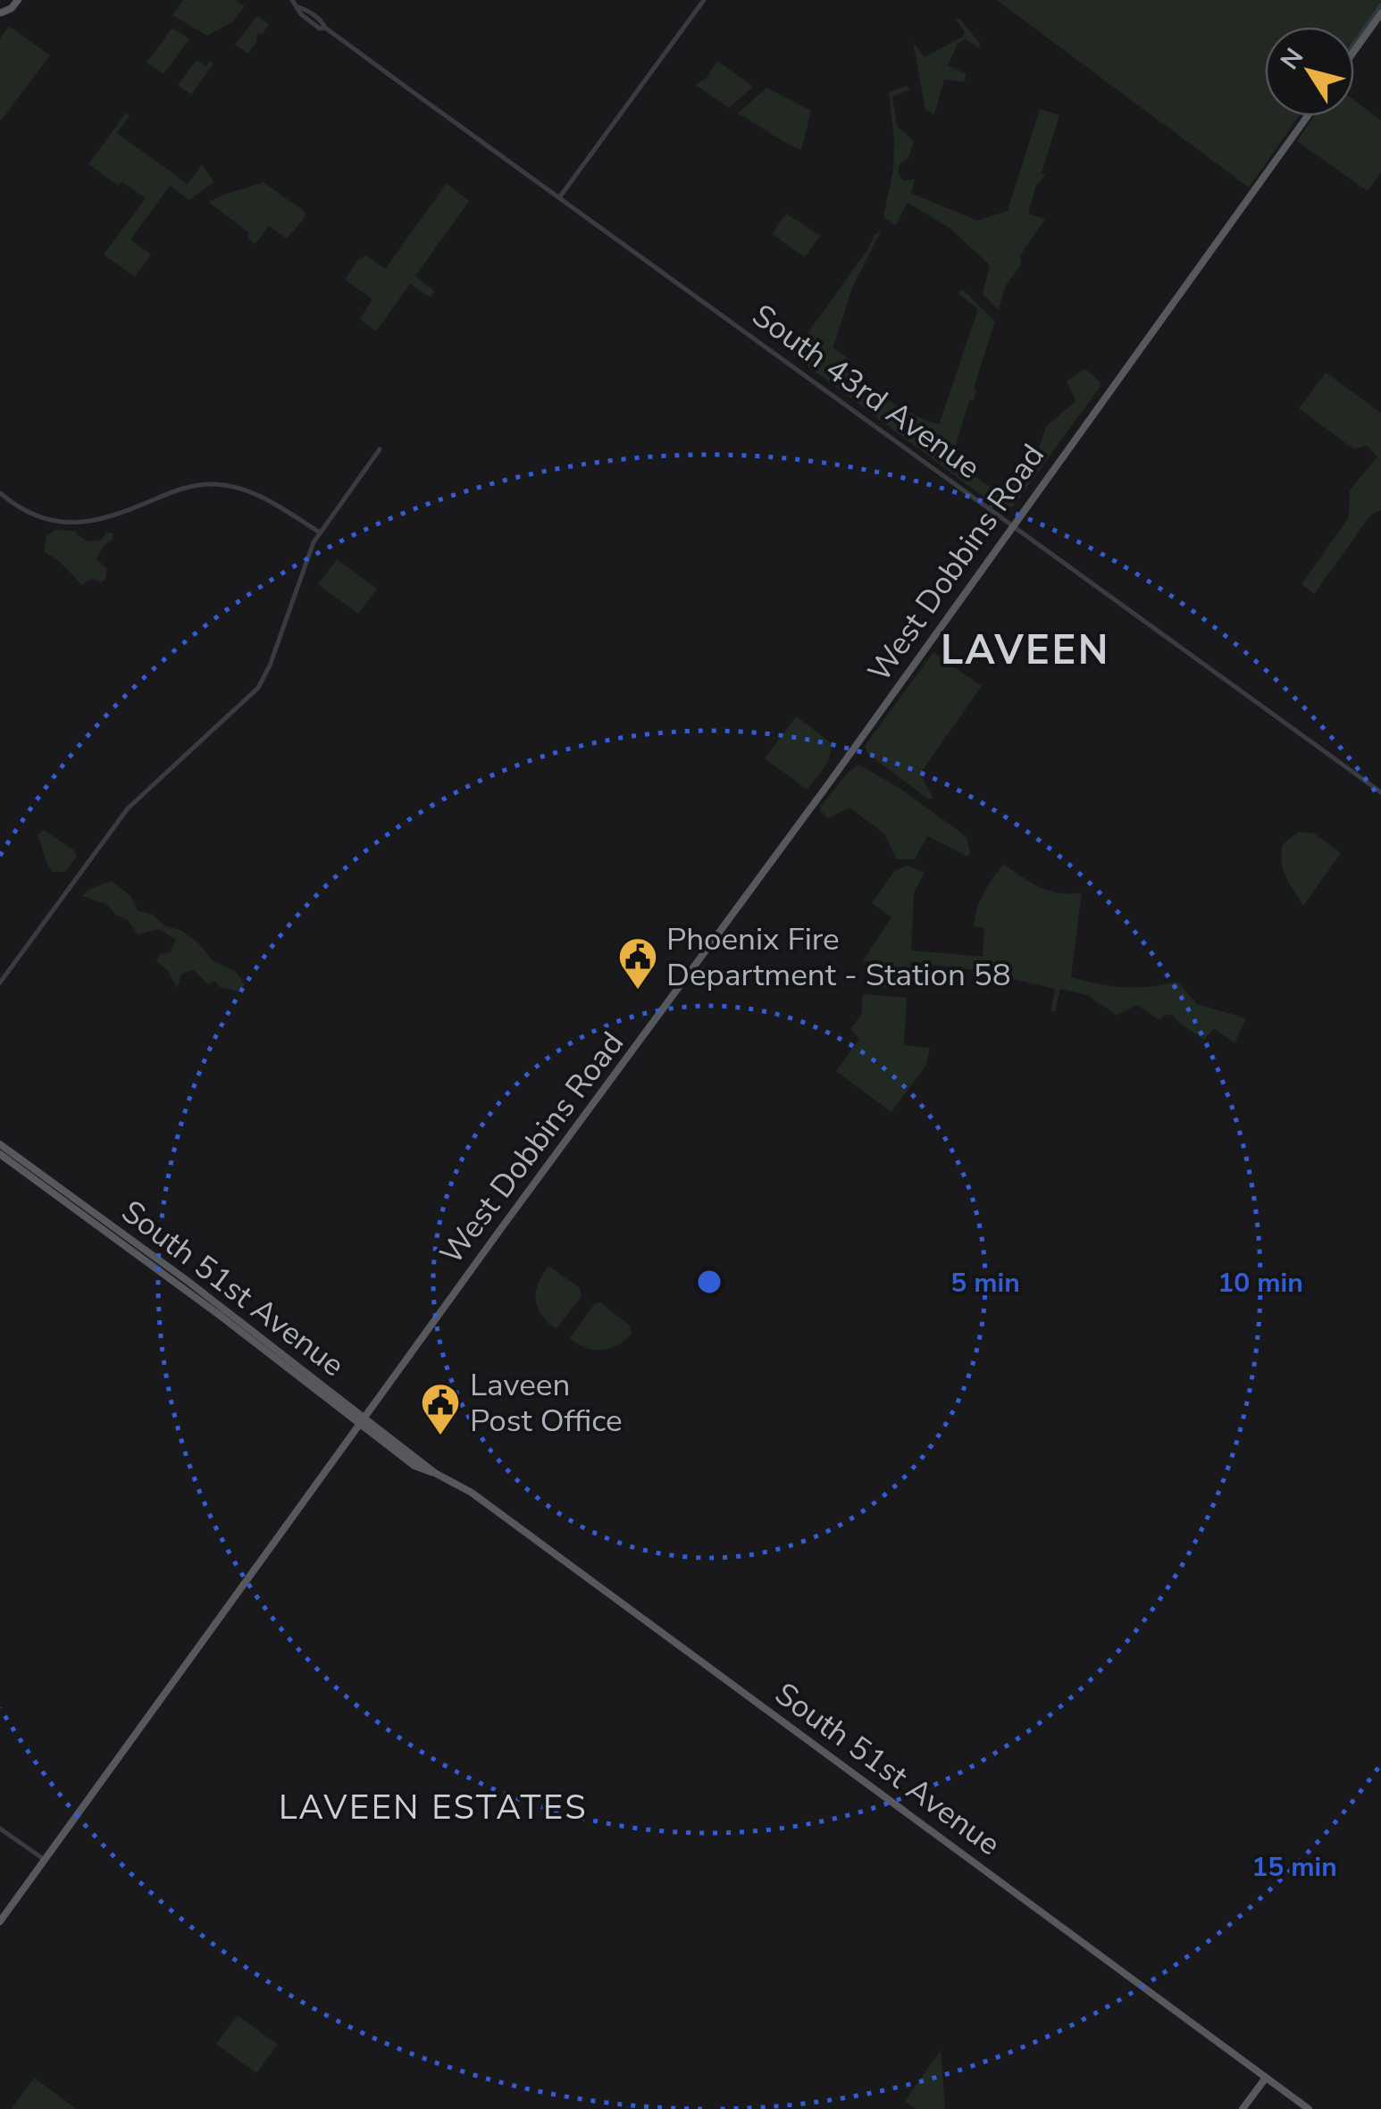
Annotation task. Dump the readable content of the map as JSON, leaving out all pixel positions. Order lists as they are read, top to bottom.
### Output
{
  "streets": {
    "main road": ["West Dobbins Road", "South 51st Avenue"],
    "street": ["South 43rd Avenue"]
  },
  "crossings": [
    ["South 43rd Avenue", "West Dobbins Road"],
    ["West Dobbins Road", "South 51st Avenue"]
  ],
  "districts": ["LAVEEN", "LAVEEN ESTATES"],
  "places": {
    "public building": ["Phoenix Fire Department - Station 58", "Laveen Post Office"]
  },
  "north": "top left",
  "rings": ["5 min", "10 min", "15 min"]
}
